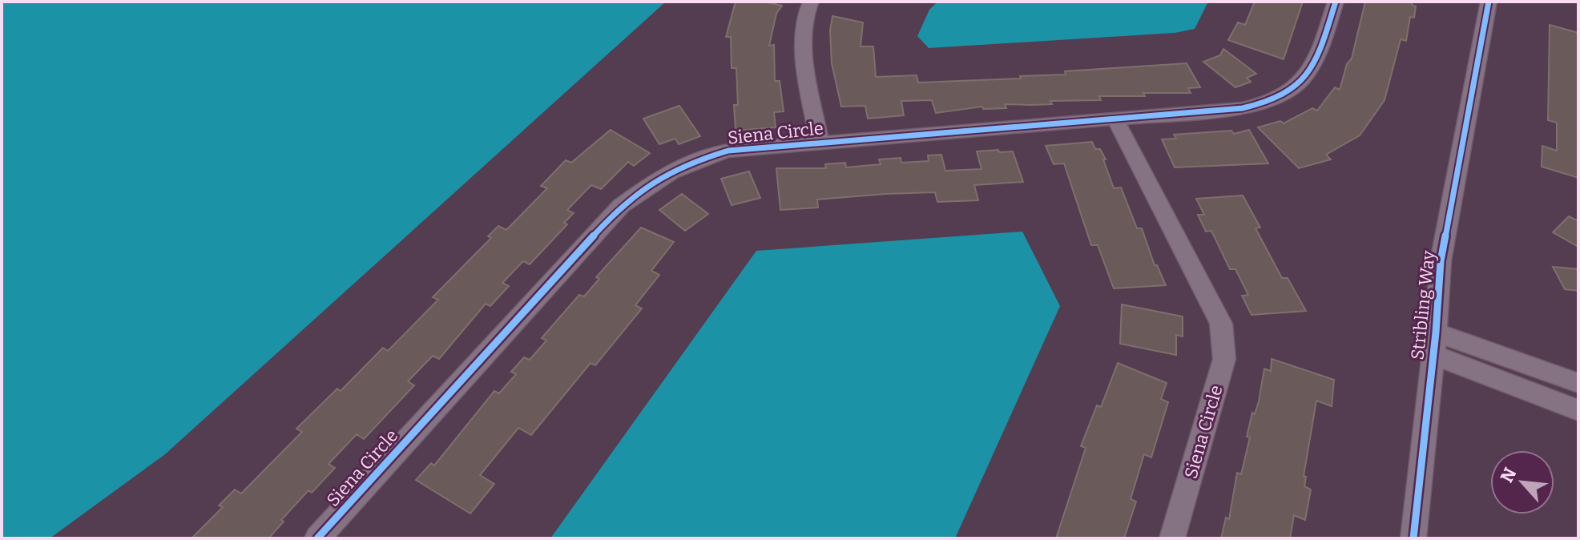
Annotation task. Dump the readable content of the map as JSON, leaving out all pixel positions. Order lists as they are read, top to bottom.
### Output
{
  "streets": {
    "street": ["Siena Circle", "Stribling Way"]
  },
  "north": "top left"
}
